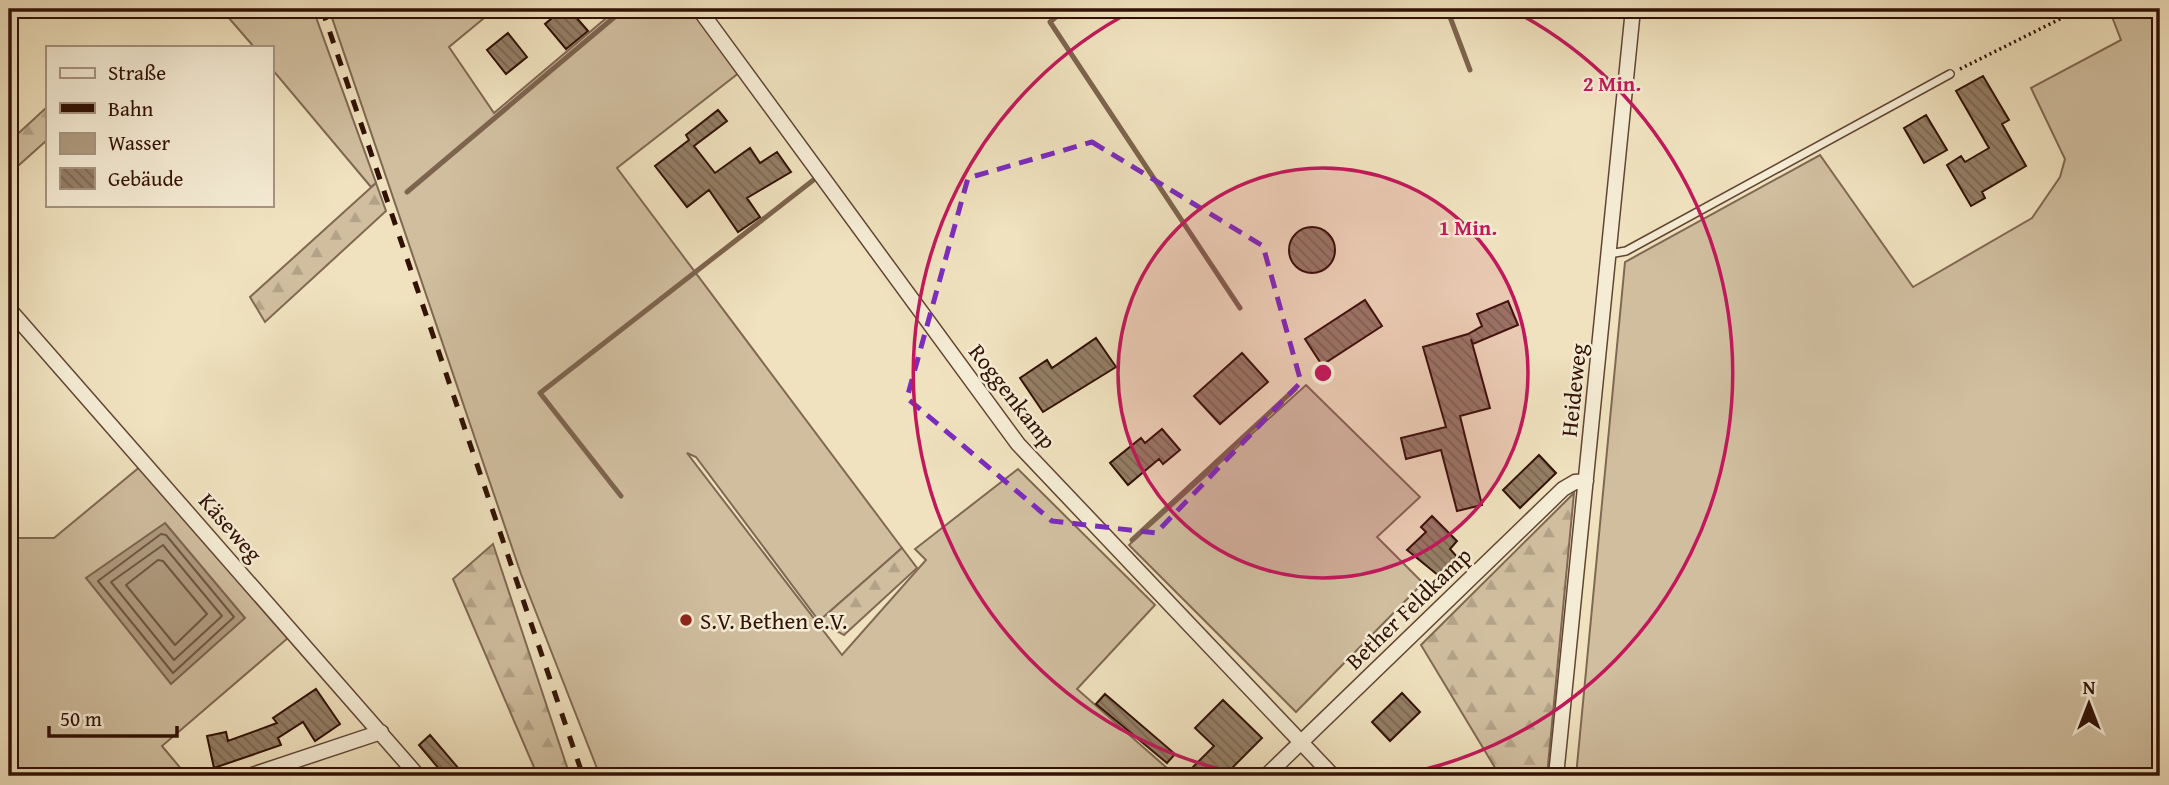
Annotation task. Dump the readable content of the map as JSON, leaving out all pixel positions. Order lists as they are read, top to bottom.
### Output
{
  "streets": {
    "street": [
      "Heideweg",
      "Roggenkamp",
      "Käseweg",
      "Bether Feldkamp"
    ]
  },
  "crossings": [
    ["Heideweg", "Bether Feldkamp"],
    ["Roggenkamp", "Bether Feldkamp"]
  ],
  "places": ["S.V. Bethen e.V."],
  "legend": [
    "Straße",
    "Bahn",
    "Wasser",
    "Gebäude"
  ],
  "scale_bar": "50 m",
  "north": "top",
  "rings": ["2 Min.", "1 Min."]
}
